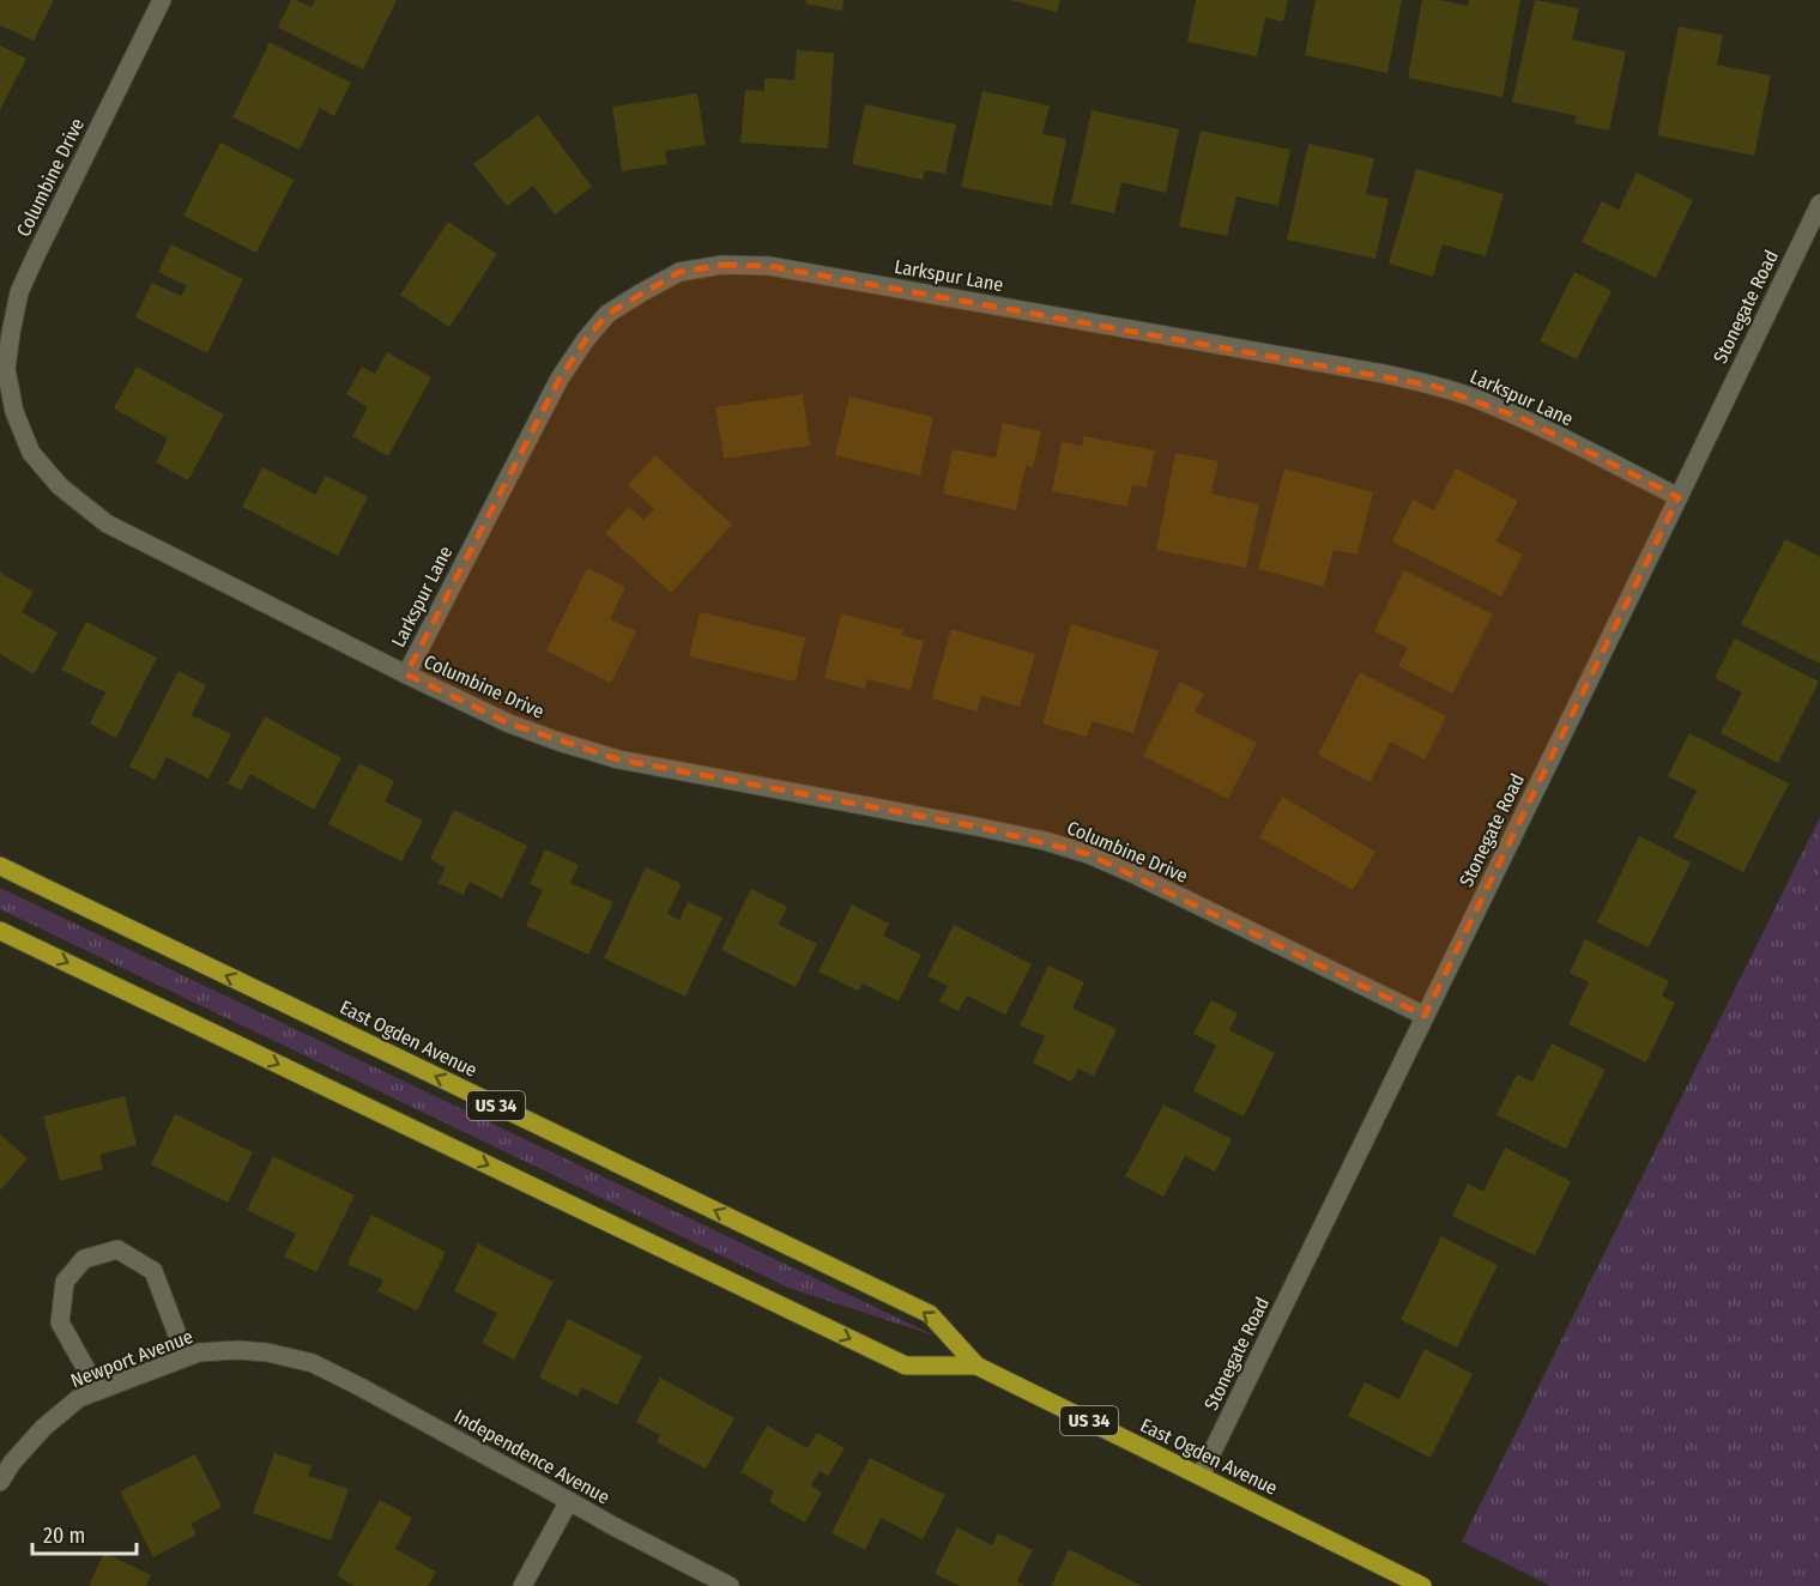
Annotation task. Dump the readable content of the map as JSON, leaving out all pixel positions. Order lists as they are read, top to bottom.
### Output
{
  "streets": {
    "main road": ["East Ogden Avenue", "US 34"],
    "street": [
      "Columbine Drive",
      "Larkspur Lane",
      "Stonegate Road",
      "Newport Avenue",
      "Independence Avenue"
    ]
  },
  "crossings": [
    ["Columbine Drive", "Larkspur Lane"],
    ["Columbine Drive", "Stonegate Road"],
    ["Larkspur Lane", "Stonegate Road"],
    ["Stonegate Road", "East Ogden Avenue"],
    ["Newport Avenue", "Independence Avenue"]
  ],
  "scale_bar": "20 m"
}
